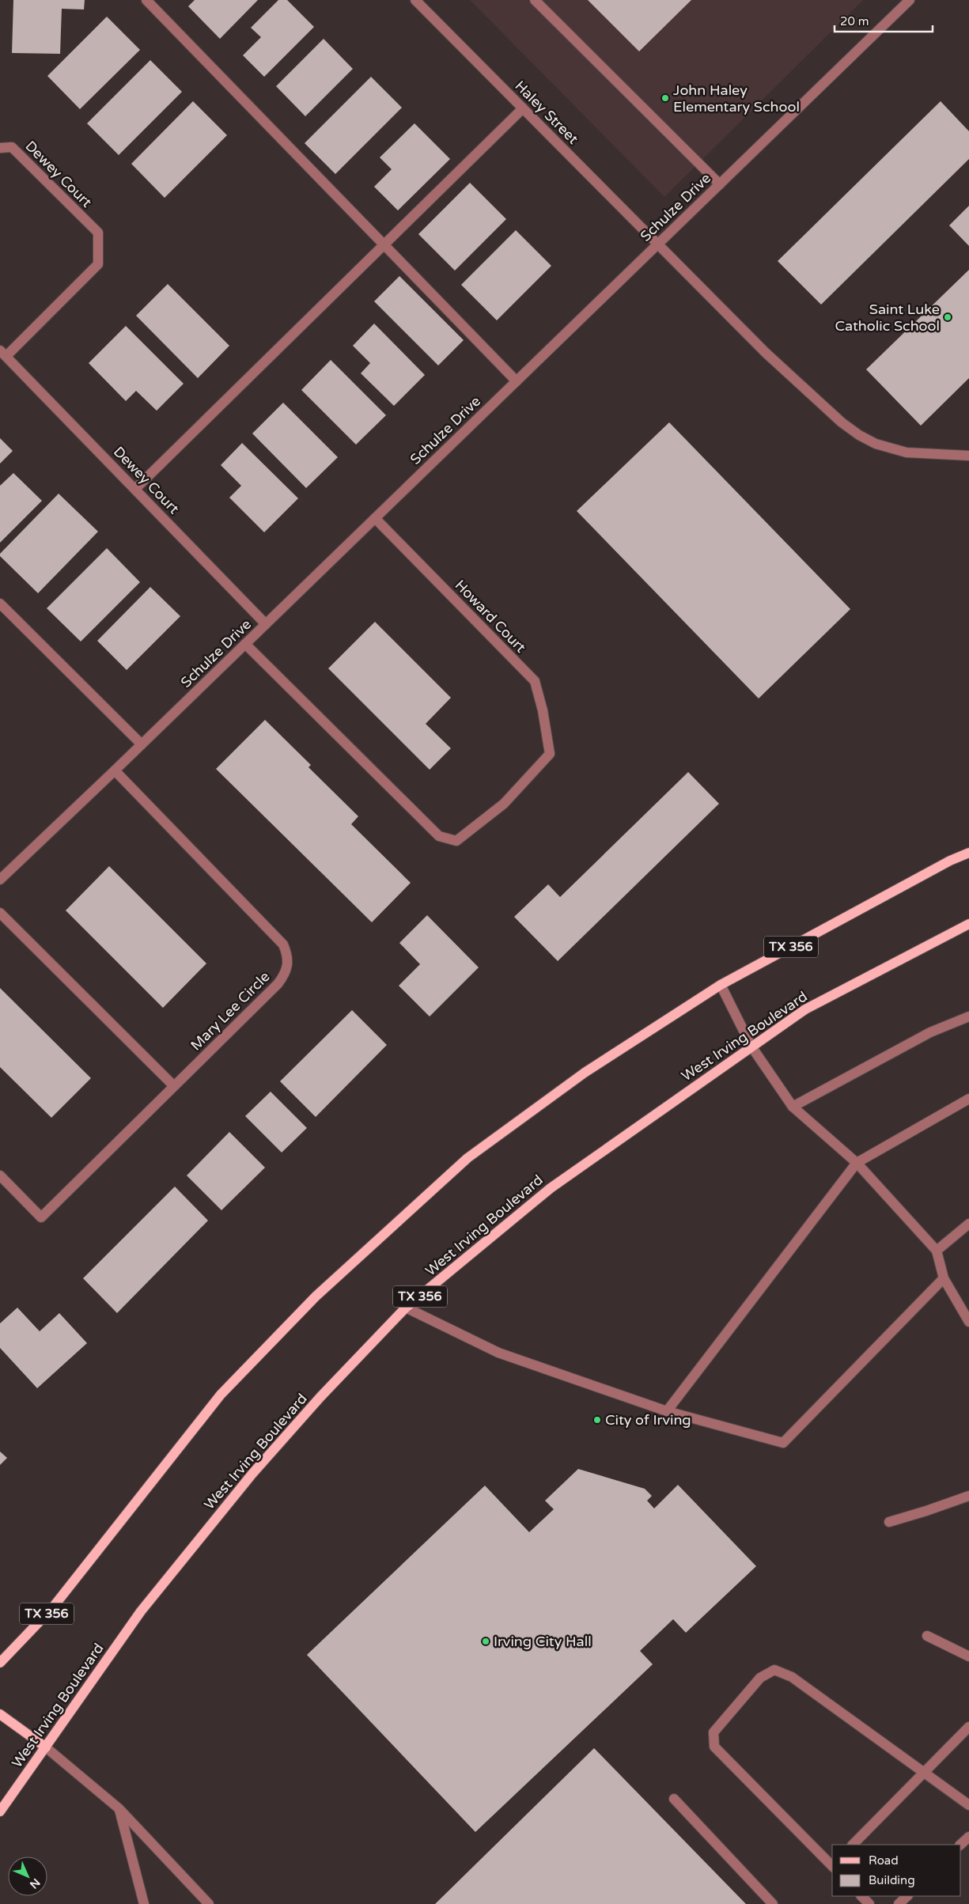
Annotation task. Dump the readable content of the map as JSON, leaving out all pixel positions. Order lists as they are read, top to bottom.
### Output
{
  "streets": {
    "main road": ["TX 356", "West Irving Boulevard"],
    "street": [
      "Haley Street",
      "Dewey Court",
      "Schulze Drive",
      "Howard Court",
      "Mary Lee Circle"
    ]
  },
  "crossings": [
    ["Haley Street", "Schulze Drive"],
    ["Dewey Court", "Schulze Drive"],
    ["Schulze Drive", "Howard Court"],
    ["Schulze Drive", "Mary Lee Circle"]
  ],
  "places": [
    "John Haley Elementary School",
    "Saint Luke Catholic School",
    "City of Irving",
    "Irving City Hall"
  ],
  "legend": ["Road", "Building"],
  "scale_bar": "20 m",
  "north": "bottom right"
}
